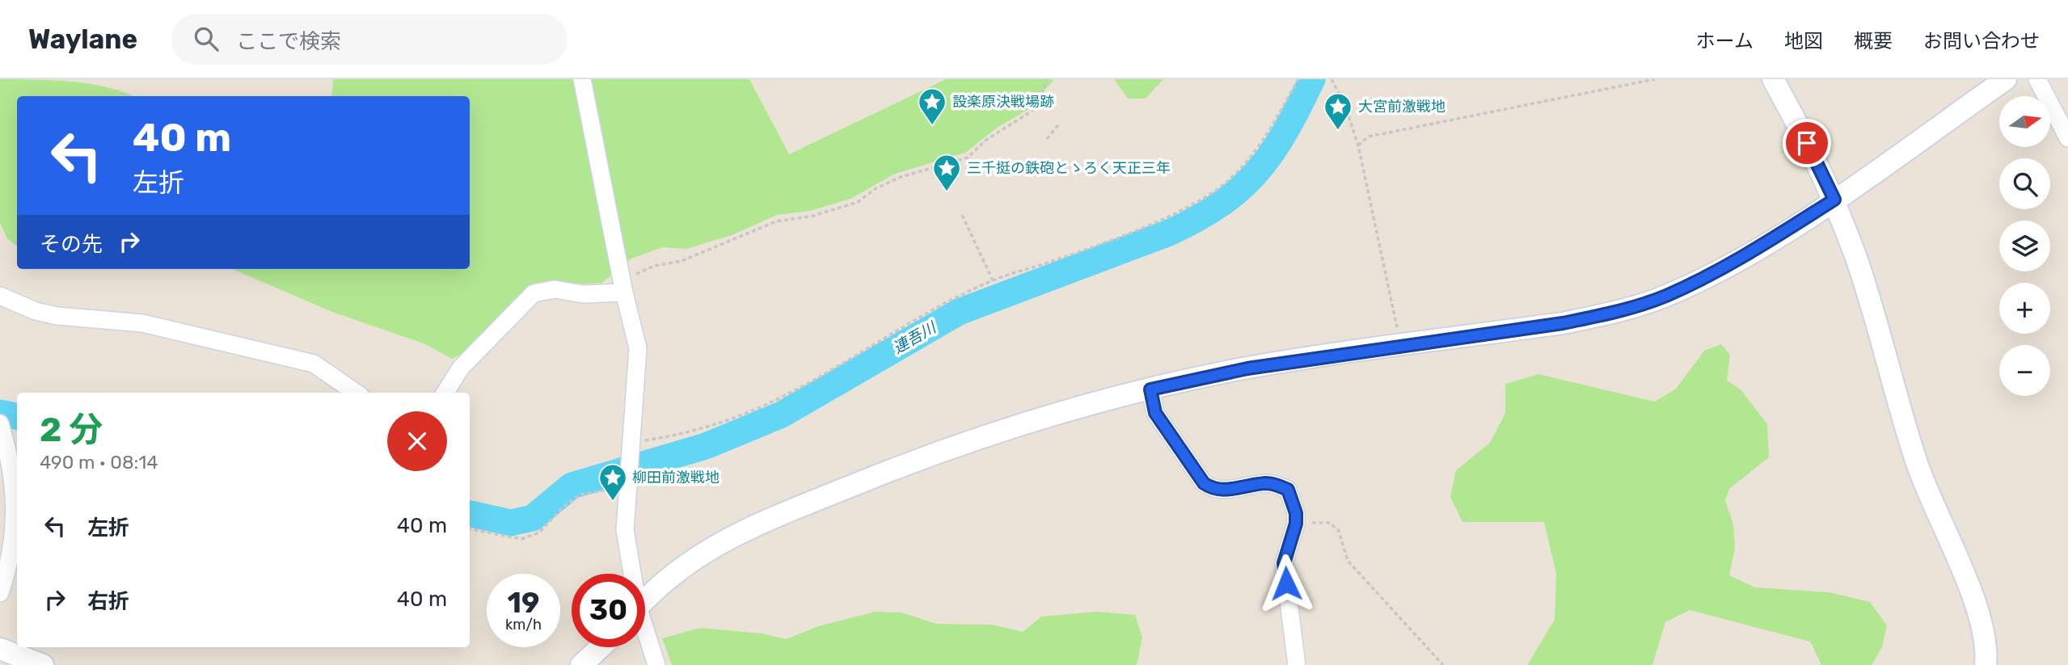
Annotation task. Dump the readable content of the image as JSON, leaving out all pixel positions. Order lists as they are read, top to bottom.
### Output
{
  "water": ["連吾川"],
  "places": {
    "place": [
      "設楽原決戦場跡",
      "大宮前激戦地",
      "三千挺の鉄砲とゝろく天正三年",
      "柳田前激戦地"
    ]
  },
  "north": "right",
  "page": {
    "header": "Waylane",
    "search": "ここで検索",
    "nav": [
      "ホーム",
      "地図",
      "概要",
      "お問い合わせ"
    ],
    "map_buttons": ["+", "−"],
    "turn": ["40 m", "左折"],
    "then": "その先",
    "heading": ["2 分", "490 m · 08:14"],
    "list": [
      {
        "name": "左折",
        "value": "40 m"
      },
      {
        "name": "右折",
        "value": "40 m"
      }
    ],
    "speed": "19 km/h",
    "limit": "30"
  }
}
